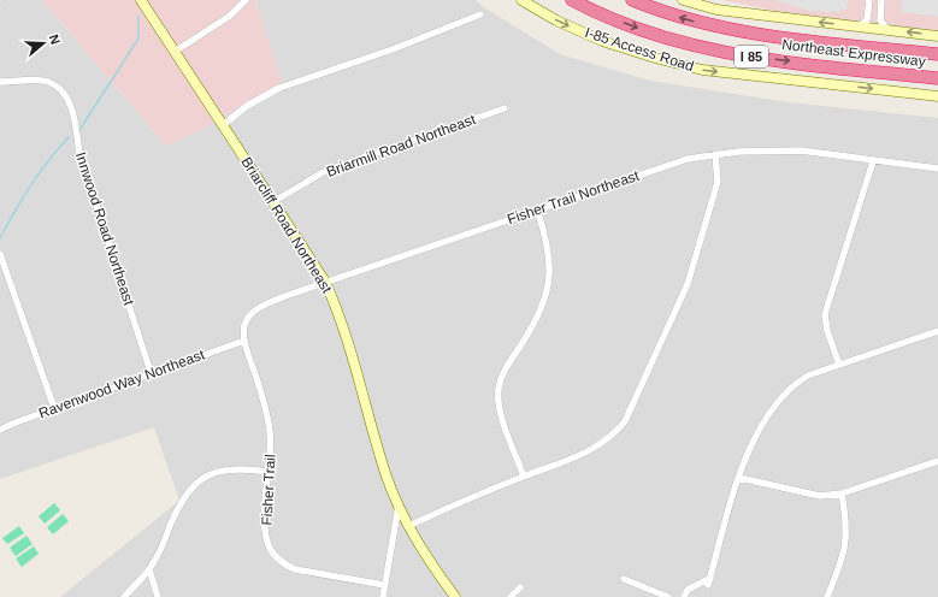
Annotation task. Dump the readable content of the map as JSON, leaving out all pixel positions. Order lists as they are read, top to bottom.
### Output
{
  "streets": {
    "highway": ["Northeast Expressway", "I 85"],
    "main road": ["I-85 Access Road", "Briarcliff Road Northeast"],
    "street": [
      "Briarmill Road Northeast",
      "Fisher Trail Northeast",
      "Innwood Road Northeast",
      "Ravenwood Way Northeast",
      "Fisher Trail"
    ]
  },
  "crossings": [
    ["Briarmill Road Northeast", "Briarcliff Road Northeast"],
    ["Fisher Trail Northeast", "Briarcliff Road Northeast"],
    ["Fisher Trail Northeast", "Ravenwood Way Northeast"],
    ["Fisher Trail Northeast", "Fisher Trail"],
    ["Innwood Road Northeast", "Ravenwood Way Northeast"],
    ["Ravenwood Way Northeast", "Fisher Trail"]
  ],
  "north": "right"
}
